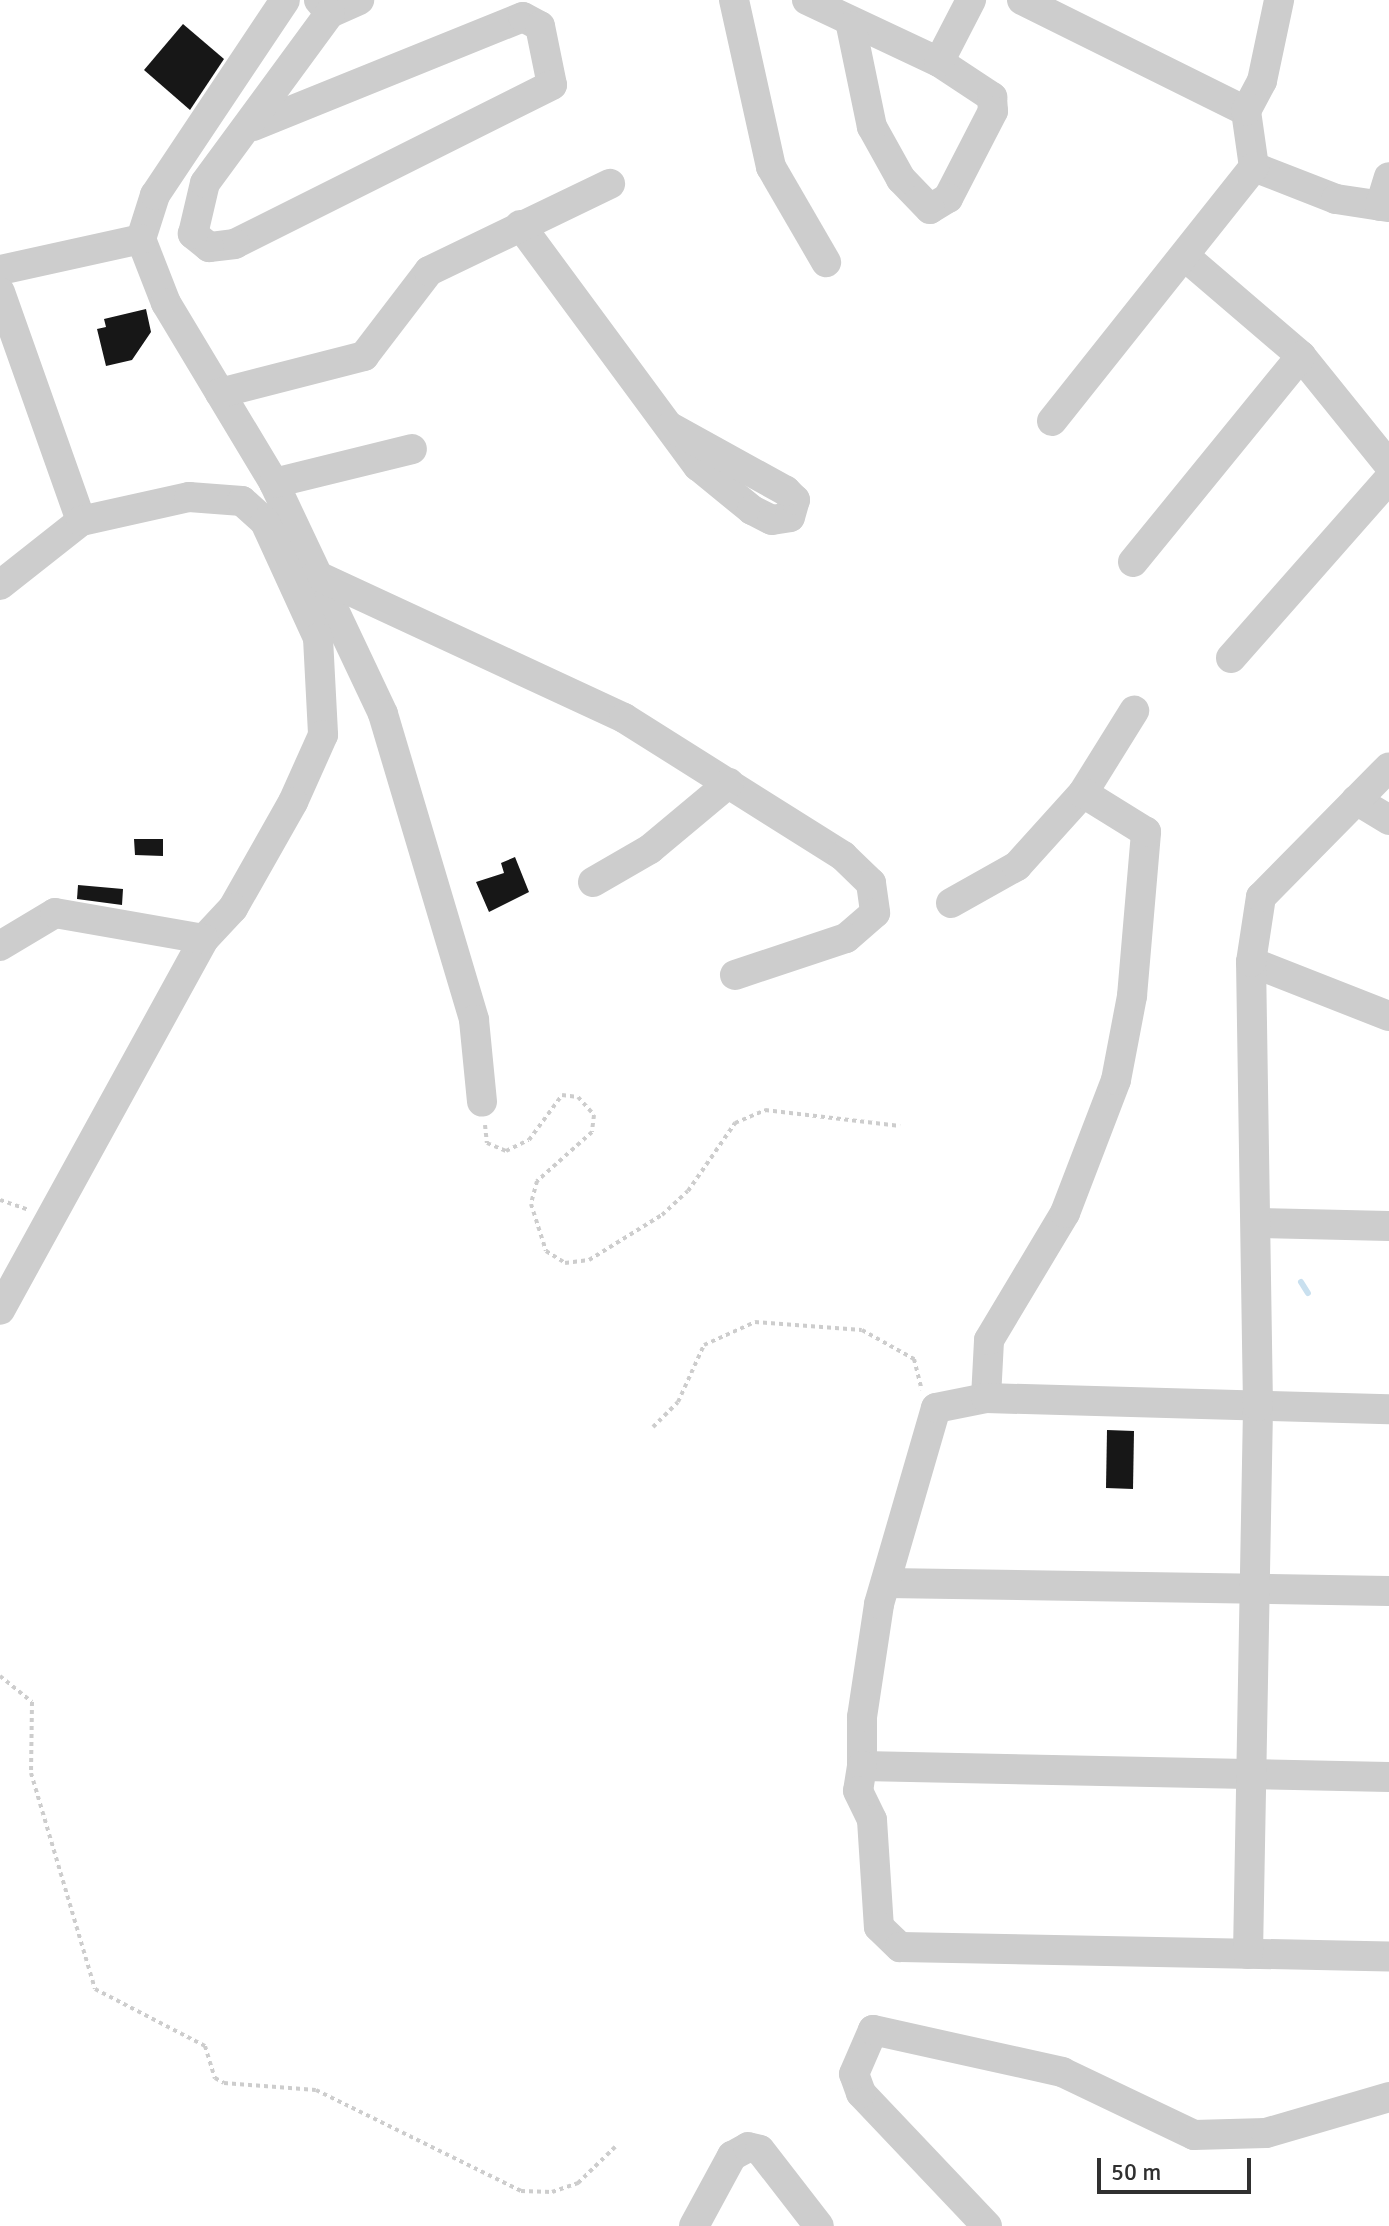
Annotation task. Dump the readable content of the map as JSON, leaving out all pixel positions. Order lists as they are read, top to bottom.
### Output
{
  "scale_bar": "50 m"
}
